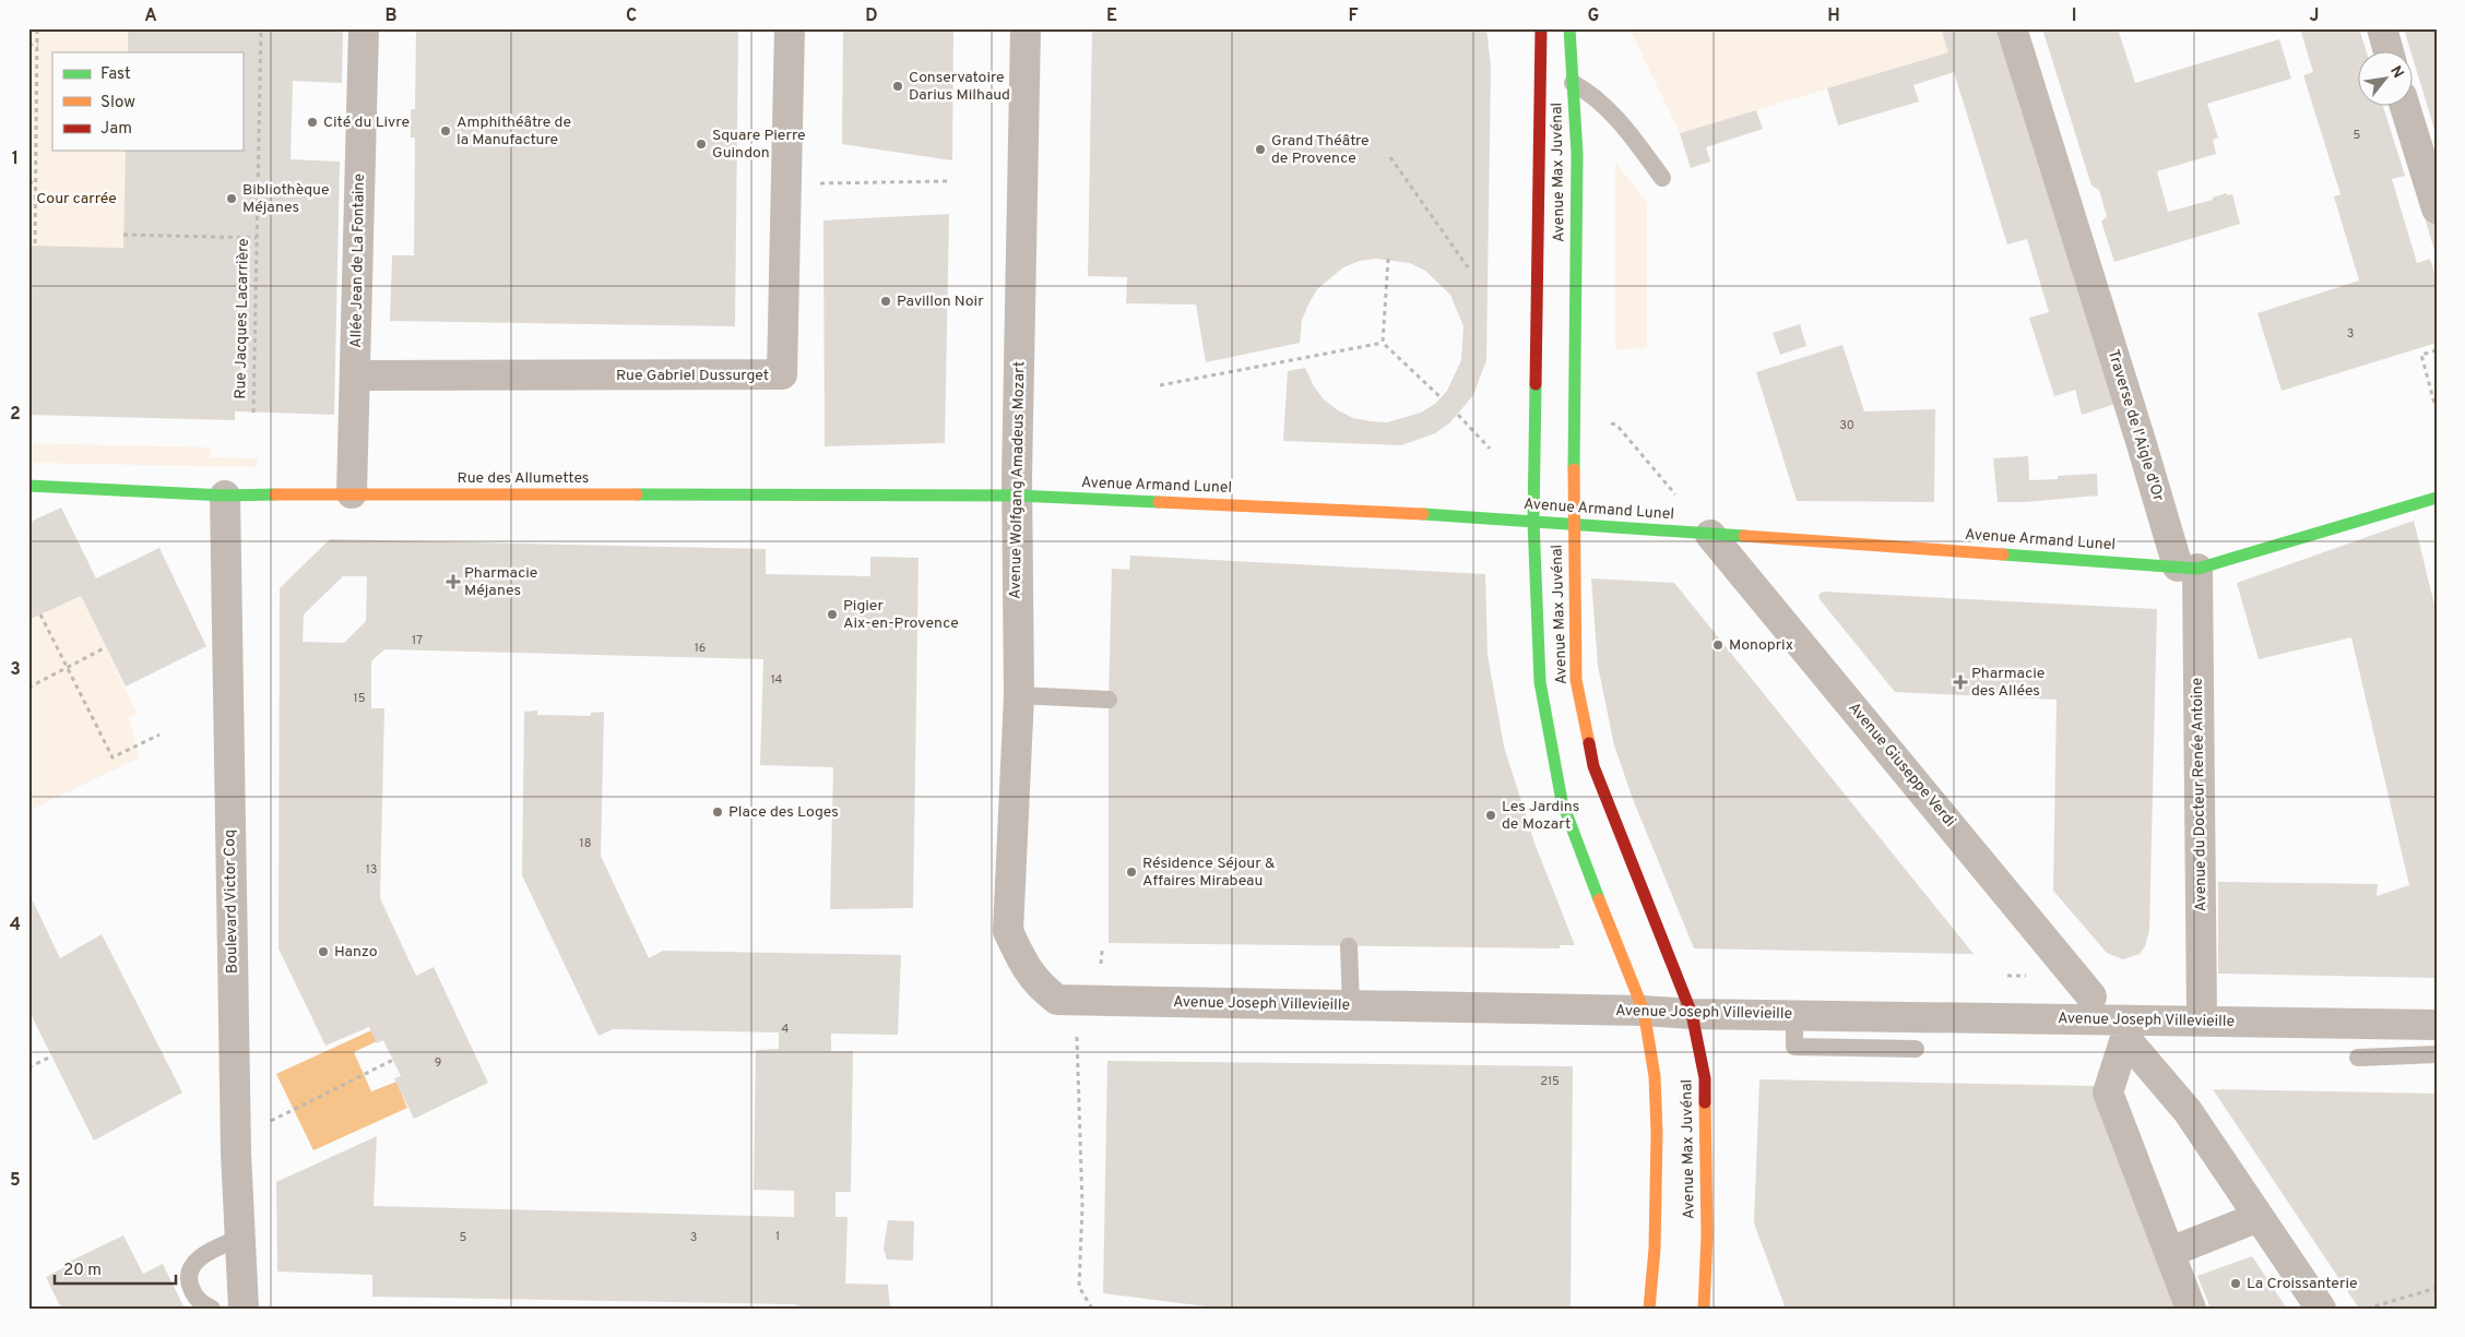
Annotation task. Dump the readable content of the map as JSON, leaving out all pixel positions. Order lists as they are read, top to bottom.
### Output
{
  "streets": {
    "main road": ["Avenue Max Juvénal", "Rue des Allumettes", "Avenue Armand Lunel"],
    "street": [
      "Allée Jean de La Fontaine",
      "Rue Gabriel Dussurget",
      "Traverse de l'Aigle d'Or",
      "Avenue Wolfgang Amadeus Mozart",
      "Avenue Giuseppe Verdi",
      "Avenue du Docteur Renée Antoine",
      "Boulevard Victor Coq",
      "Avenue Joseph Villevieille"
    ],
    "path": ["Rue Jacques Lacarrière"]
  },
  "crossings": [
    ["Avenue Max Juvénal", "Avenue Armand Lunel"],
    ["Avenue Max Juvénal", "Avenue Joseph Villevieille"],
    ["Allée Jean de La Fontaine", "Rue Gabriel Dussurget"],
    ["Allée Jean de La Fontaine", "Rue des Allumettes"],
    ["Traverse de l'Aigle d'Or", "Avenue Armand Lunel"],
    ["Traverse de l'Aigle d'Or", "Avenue du Docteur Renée Antoine"],
    ["Rue des Allumettes", "Avenue Wolfgang Amadeus Mozart"],
    ["Rue des Allumettes", "Avenue Armand Lunel"],
    ["Rue des Allumettes", "Boulevard Victor Coq"],
    ["Avenue Wolfgang Amadeus Mozart", "Avenue Armand Lunel"],
    ["Avenue Wolfgang Amadeus Mozart", "Avenue Joseph Villevieille"],
    ["Avenue Armand Lunel", "Avenue Giuseppe Verdi"],
    ["Avenue Armand Lunel", "Avenue du Docteur Renée Antoine"],
    ["Avenue du Docteur Renée Antoine", "Avenue Joseph Villevieille"]
  ],
  "parks": ["Cour carrée"],
  "places": {
    "other": [
      "Conservatoire Darius Milhaud",
      "Cité du Livre",
      "Amphithéâtre de la Manufacture",
      "Square Pierre Guindon",
      "Grand Théâtre de Provence",
      "Bibliothèque Méjanes",
      "Pavillon Noir",
      "Pigier Aix-en-Provence",
      "Monoprix",
      "Place des Loges",
      "Les Jardins de Mozart",
      "Résidence Séjour & Affaires Mirabeau",
      "Hanzo",
      "La Croissanterie"
    ],
    "health": ["Pharmacie Méjanes", "Pharmacie des Allées"]
  },
  "house_numbers": [
    "5",
    "3",
    "30",
    "17",
    "16",
    "14",
    "15",
    "18",
    "13",
    "4",
    "9",
    "215",
    "1",
    "5",
    "3"
  ],
  "legend": ["Fast", "Slow", "Jam"],
  "scale_bar": "20 m",
  "north": "top right",
  "grid": {
    "columns": [
      "A",
      "B",
      "C",
      "D",
      "E",
      "F",
      "G",
      "H",
      "I",
      "J"
    ],
    "rows": [
      "1",
      "2",
      "3",
      "4",
      "5"
    ]
  }
}
